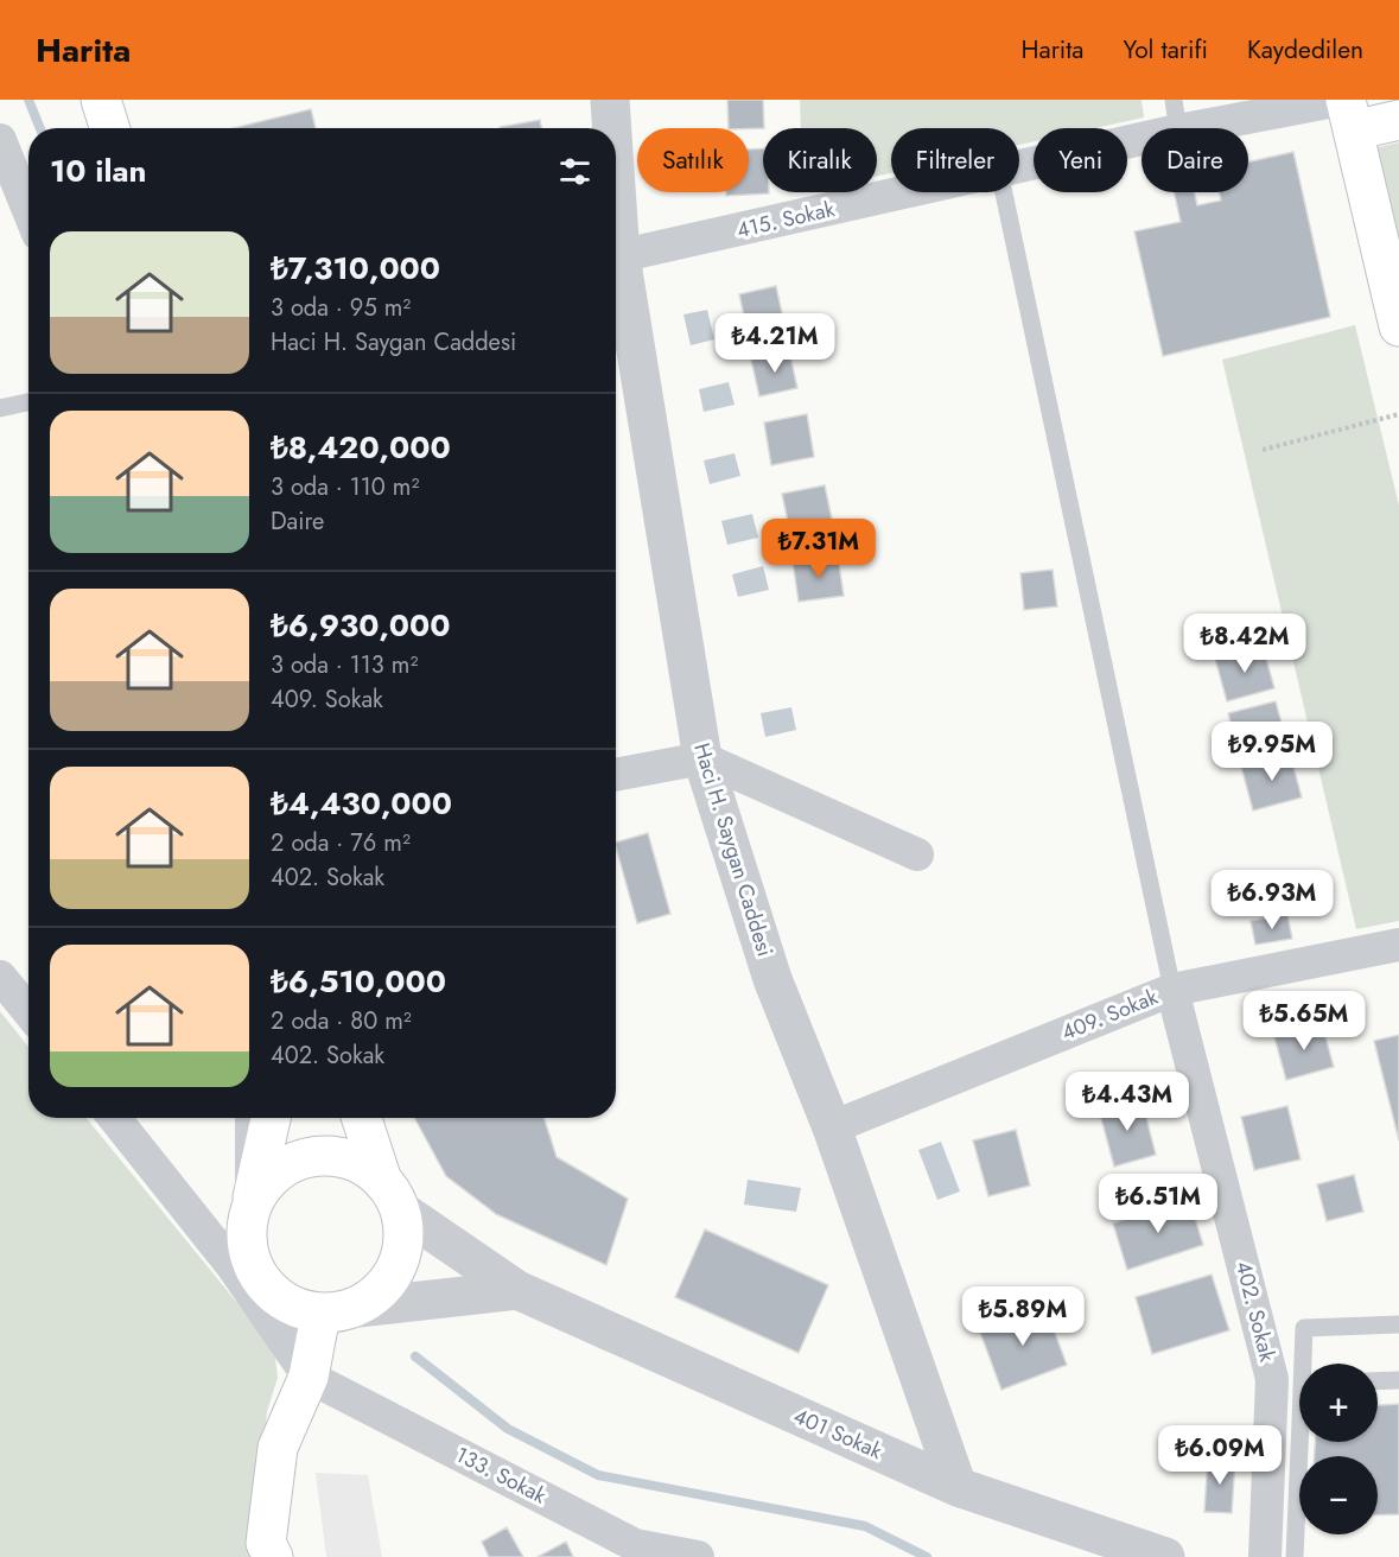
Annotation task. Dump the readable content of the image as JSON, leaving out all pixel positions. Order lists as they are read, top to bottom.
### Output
{
  "streets": {
    "street": [
      "415. Sokak",
      "Haci H. Saygan Caddesi",
      "409. Sokak",
      "402. Sokak",
      "401 Sokak",
      "133. Sokak"
    ]
  },
  "crossings": [
    ["Haci H. Saygan Caddesi", "409. Sokak"],
    ["Haci H. Saygan Caddesi", "401 Sokak"],
    ["409. Sokak", "402. Sokak"]
  ],
  "page": {
    "header": "Harita",
    "nav": ["Harita", "Yol tarifi", "Kaydedilen"],
    "chip": [
      "Satılık",
      "Kiralık",
      "Filtreler",
      "Yeni",
      "Daire"
    ],
    "heading": "10 ilan",
    "list": [
      {
        "name": "₺7,310,000",
        "note": "3 oda · 95 m² · Haci H. Saygan Caddesi"
      },
      {
        "name": "₺8,420,000",
        "note": "3 oda · 110 m² · Daire"
      },
      {
        "name": "₺6,930,000",
        "note": "3 oda · 113 m² · 409. Sokak"
      },
      {
        "name": "₺4,430,000",
        "note": "2 oda · 76 m² · 402. Sokak"
      },
      {
        "name": "₺6,510,000",
        "note": "2 oda · 80 m² · 402. Sokak"
      }
    ],
    "price": [
      "₺4.21M",
      "₺7.31M",
      "₺8.42M",
      "₺9.95M",
      "₺6.93M",
      "₺5.65M",
      "₺4.43M",
      "₺6.51M",
      "₺5.89M",
      "₺6.09M"
    ],
    "map_buttons": ["+", "−"]
  }
}
